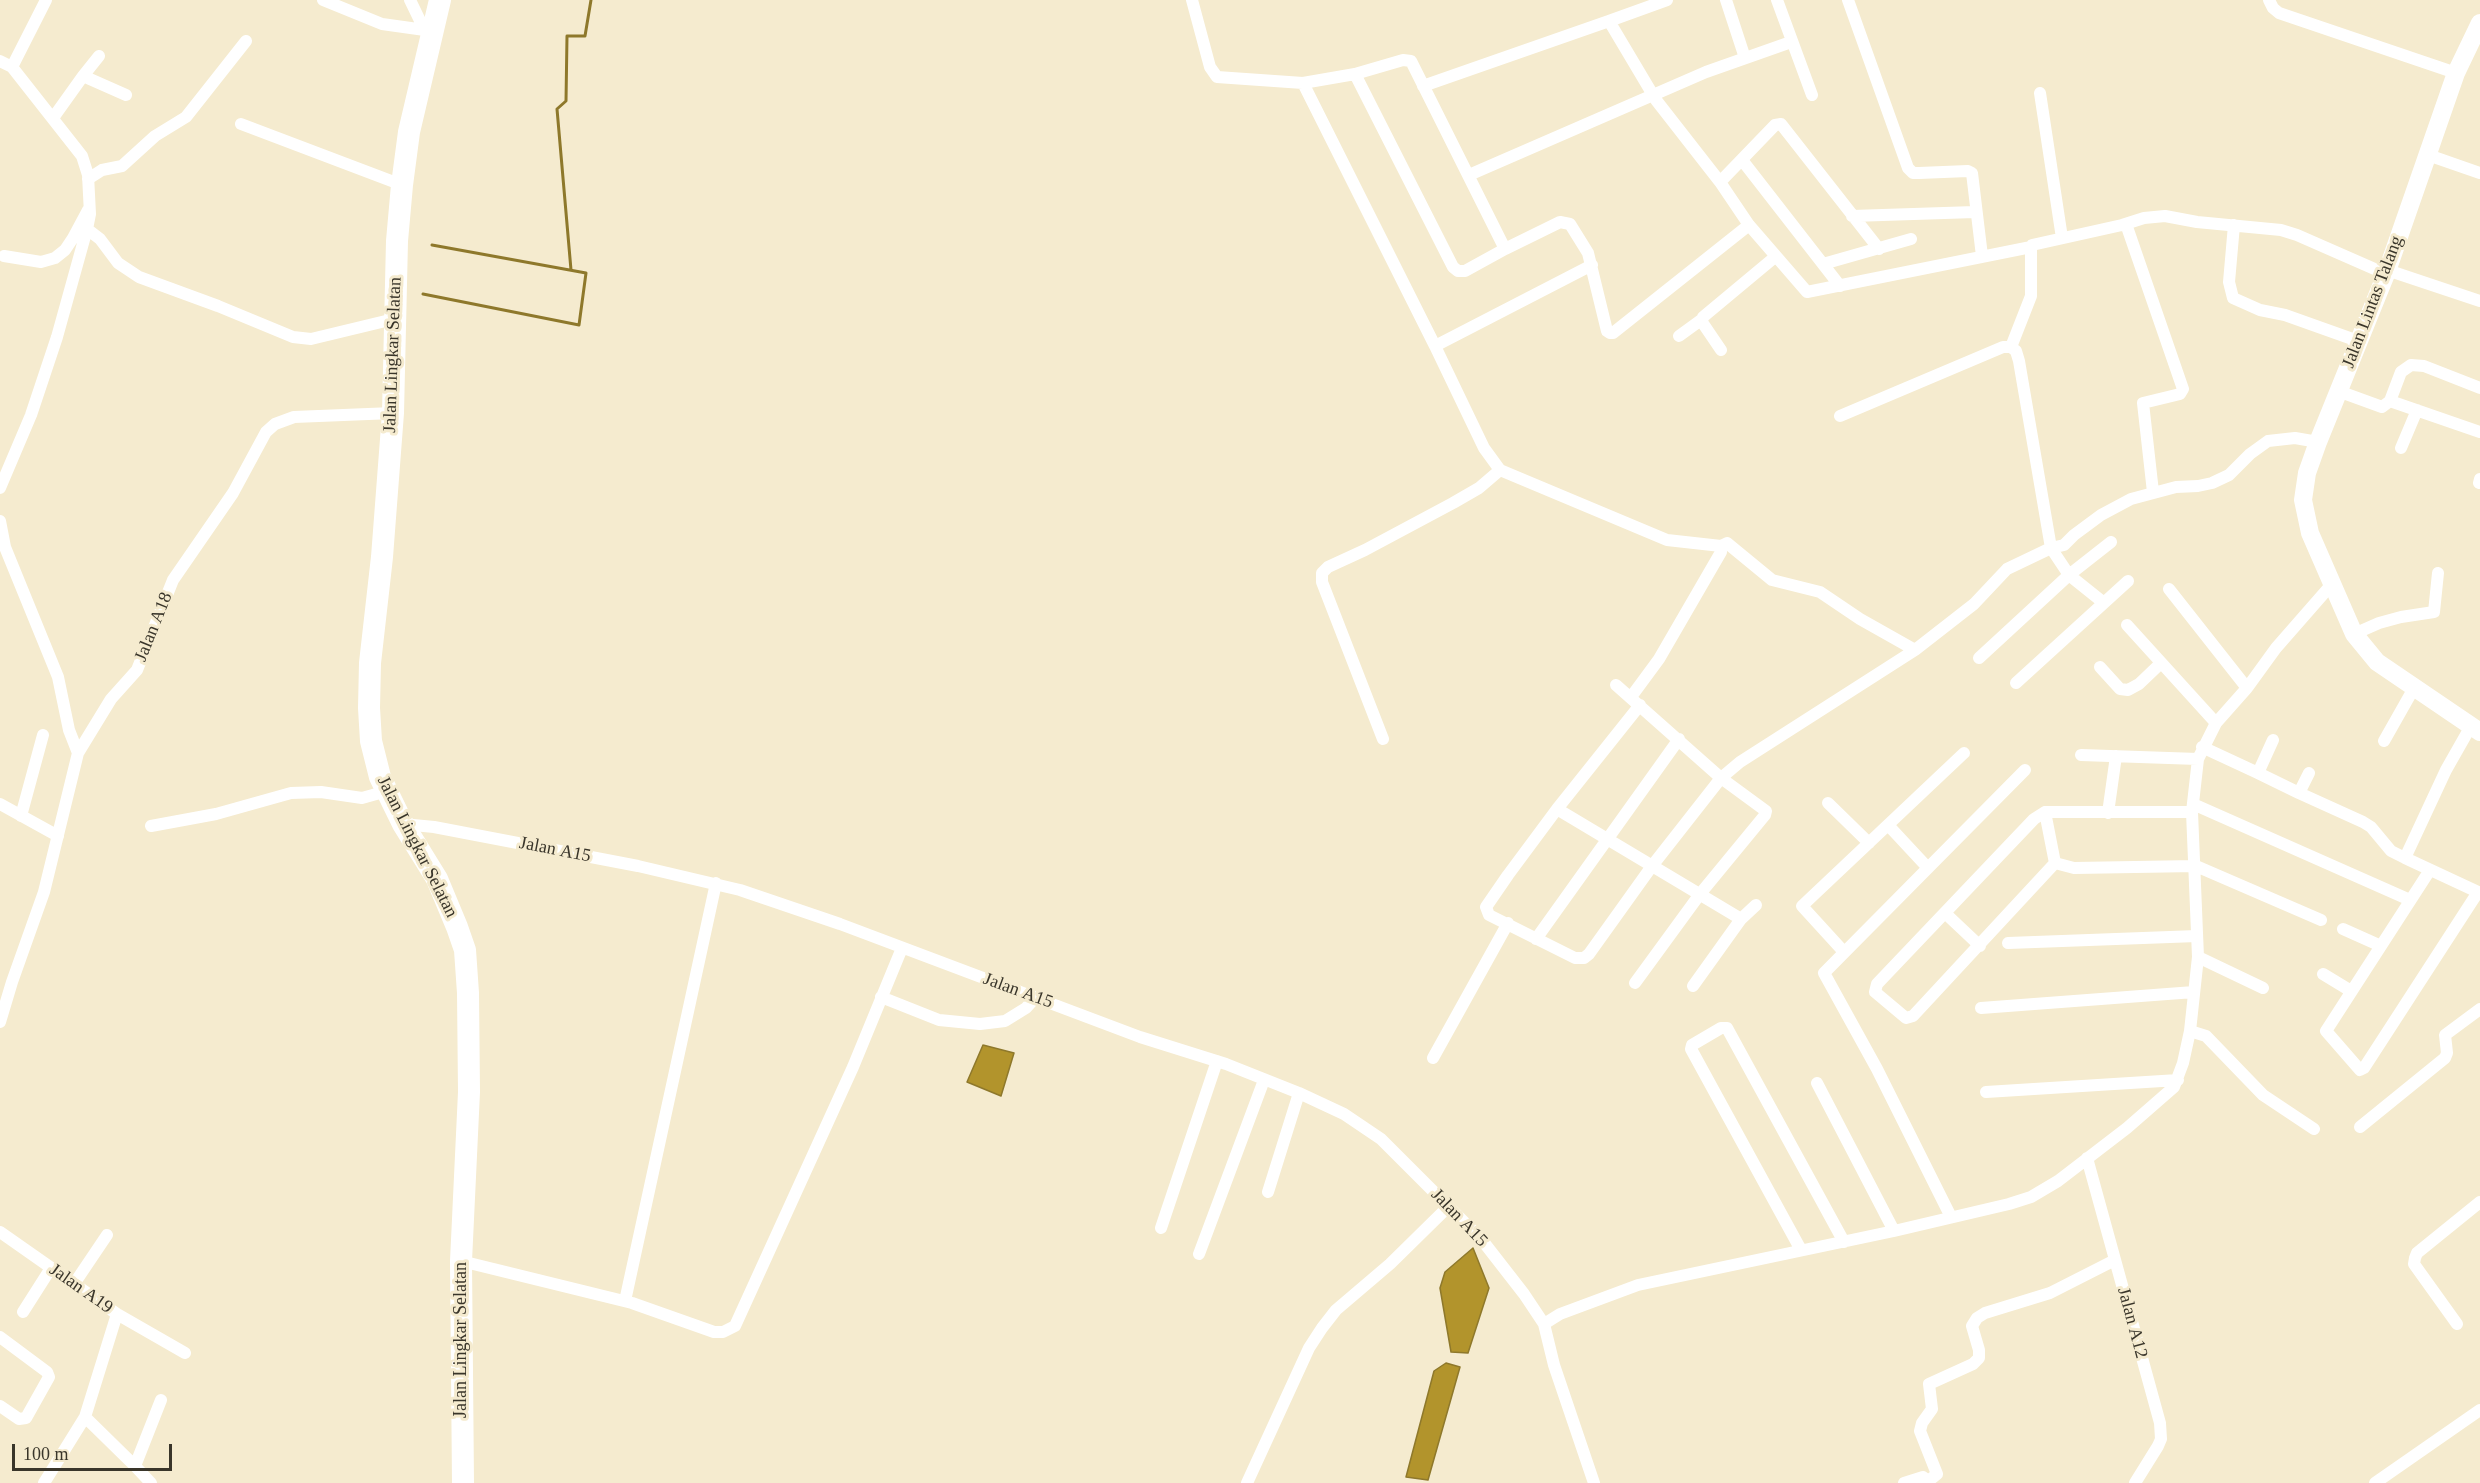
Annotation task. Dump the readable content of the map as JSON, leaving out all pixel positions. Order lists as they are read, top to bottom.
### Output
{
  "streets": {
    "highway": ["Jalan Lingkar Selatan"],
    "street": [
      "Jalan Lintas Talang",
      "Jalan A18",
      "Jalan A15",
      "Jalan A19",
      "Jalan A12"
    ]
  },
  "crossings": [
    ["Jalan Lingkar Selatan", "Jalan A18"],
    ["Jalan Lingkar Selatan", "Jalan A15"]
  ],
  "scale_bar": "100 m"
}
